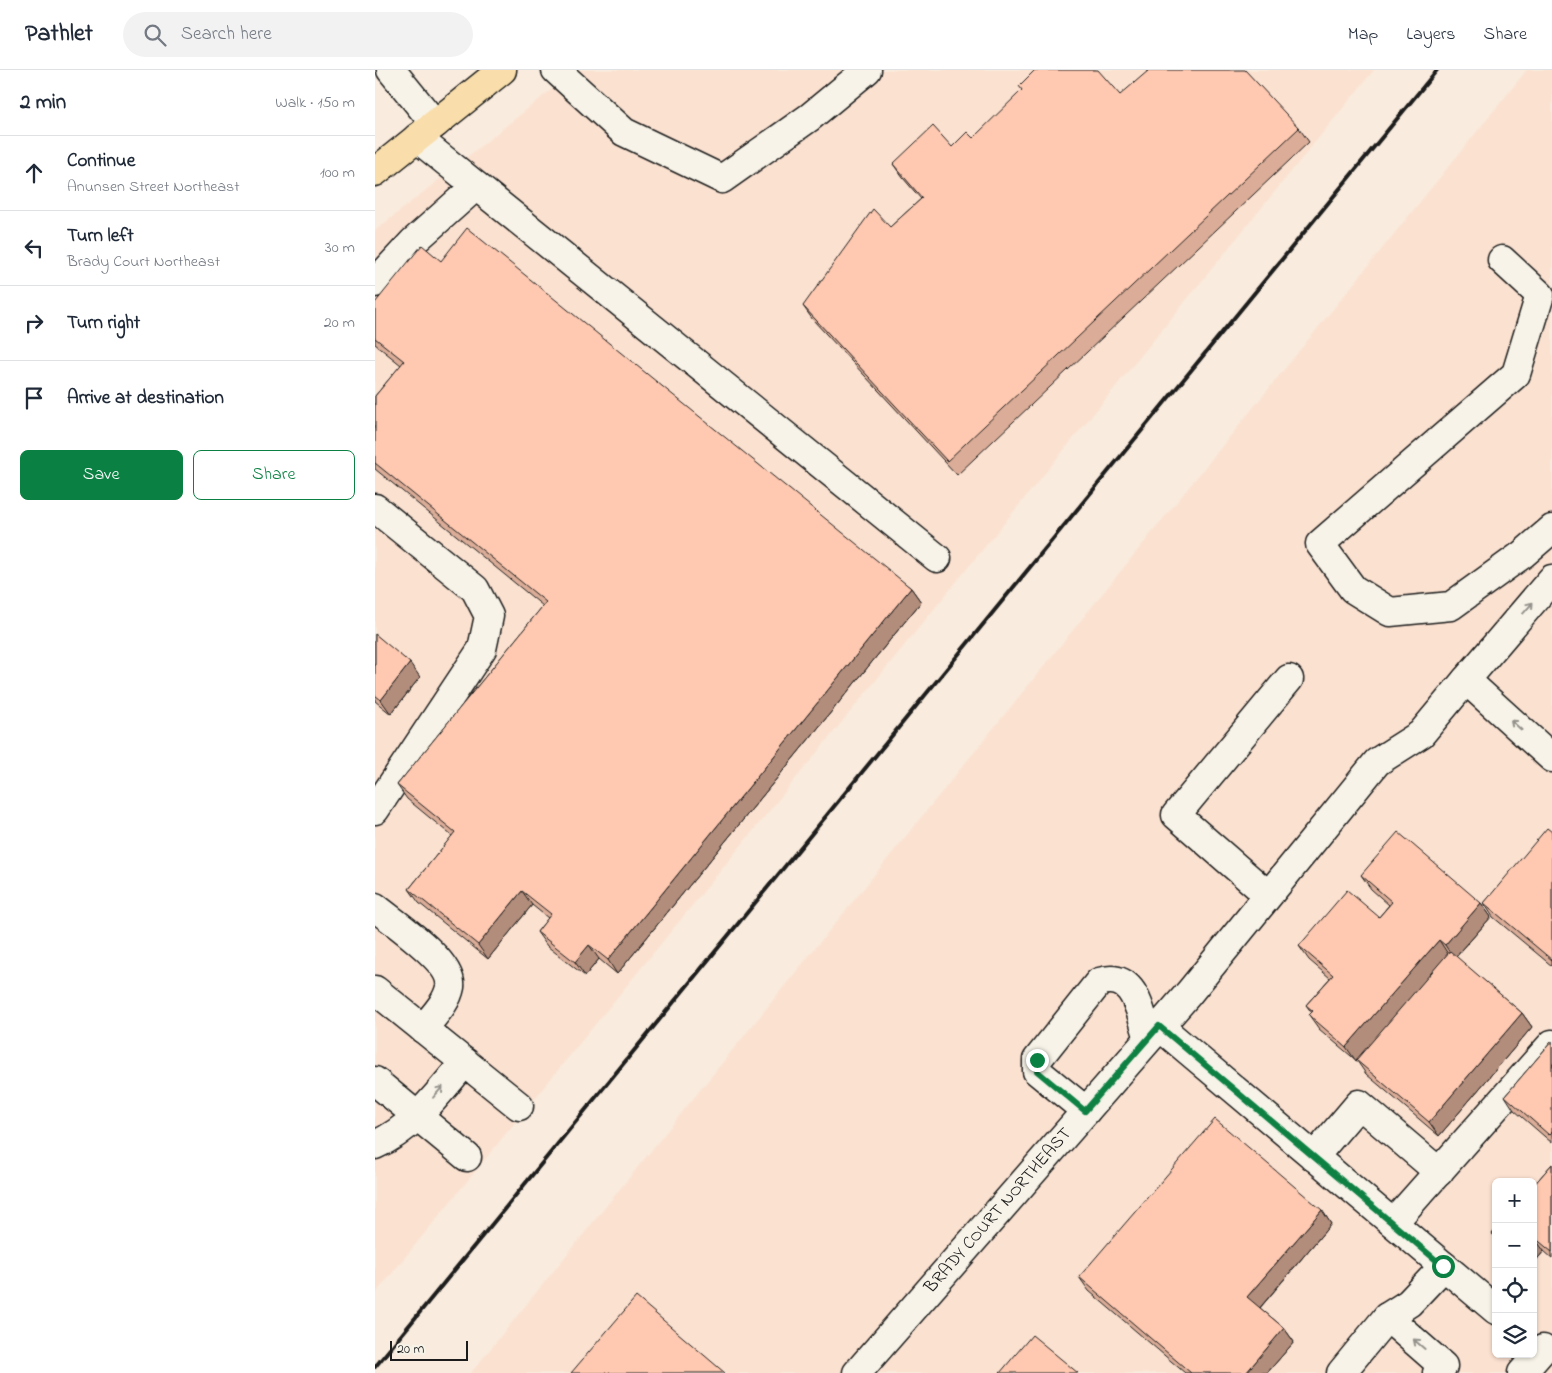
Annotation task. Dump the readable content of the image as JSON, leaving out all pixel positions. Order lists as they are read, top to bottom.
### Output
{
  "streets": {
    "street": ["BRADY COURT NORTHEAST"]
  },
  "scale_bar": "20 m",
  "page": {
    "header": "Pathlet",
    "search": "Search here",
    "nav": ["Map", "Layers", "Share"],
    "heading": ["2 min", "Walk · 150 m"],
    "list": [
      ["Continue", "Anunsen Street Northeast", "100 m"],
      ["Turn left", "Brady Court Northeast", "30 m"],
      ["Turn right", "20 m"],
      "Arrive at destination"
    ],
    "buttons": ["Save", "Share"],
    "map_buttons": ["+", "−"],
    "scale": "20 m"
  }
}
